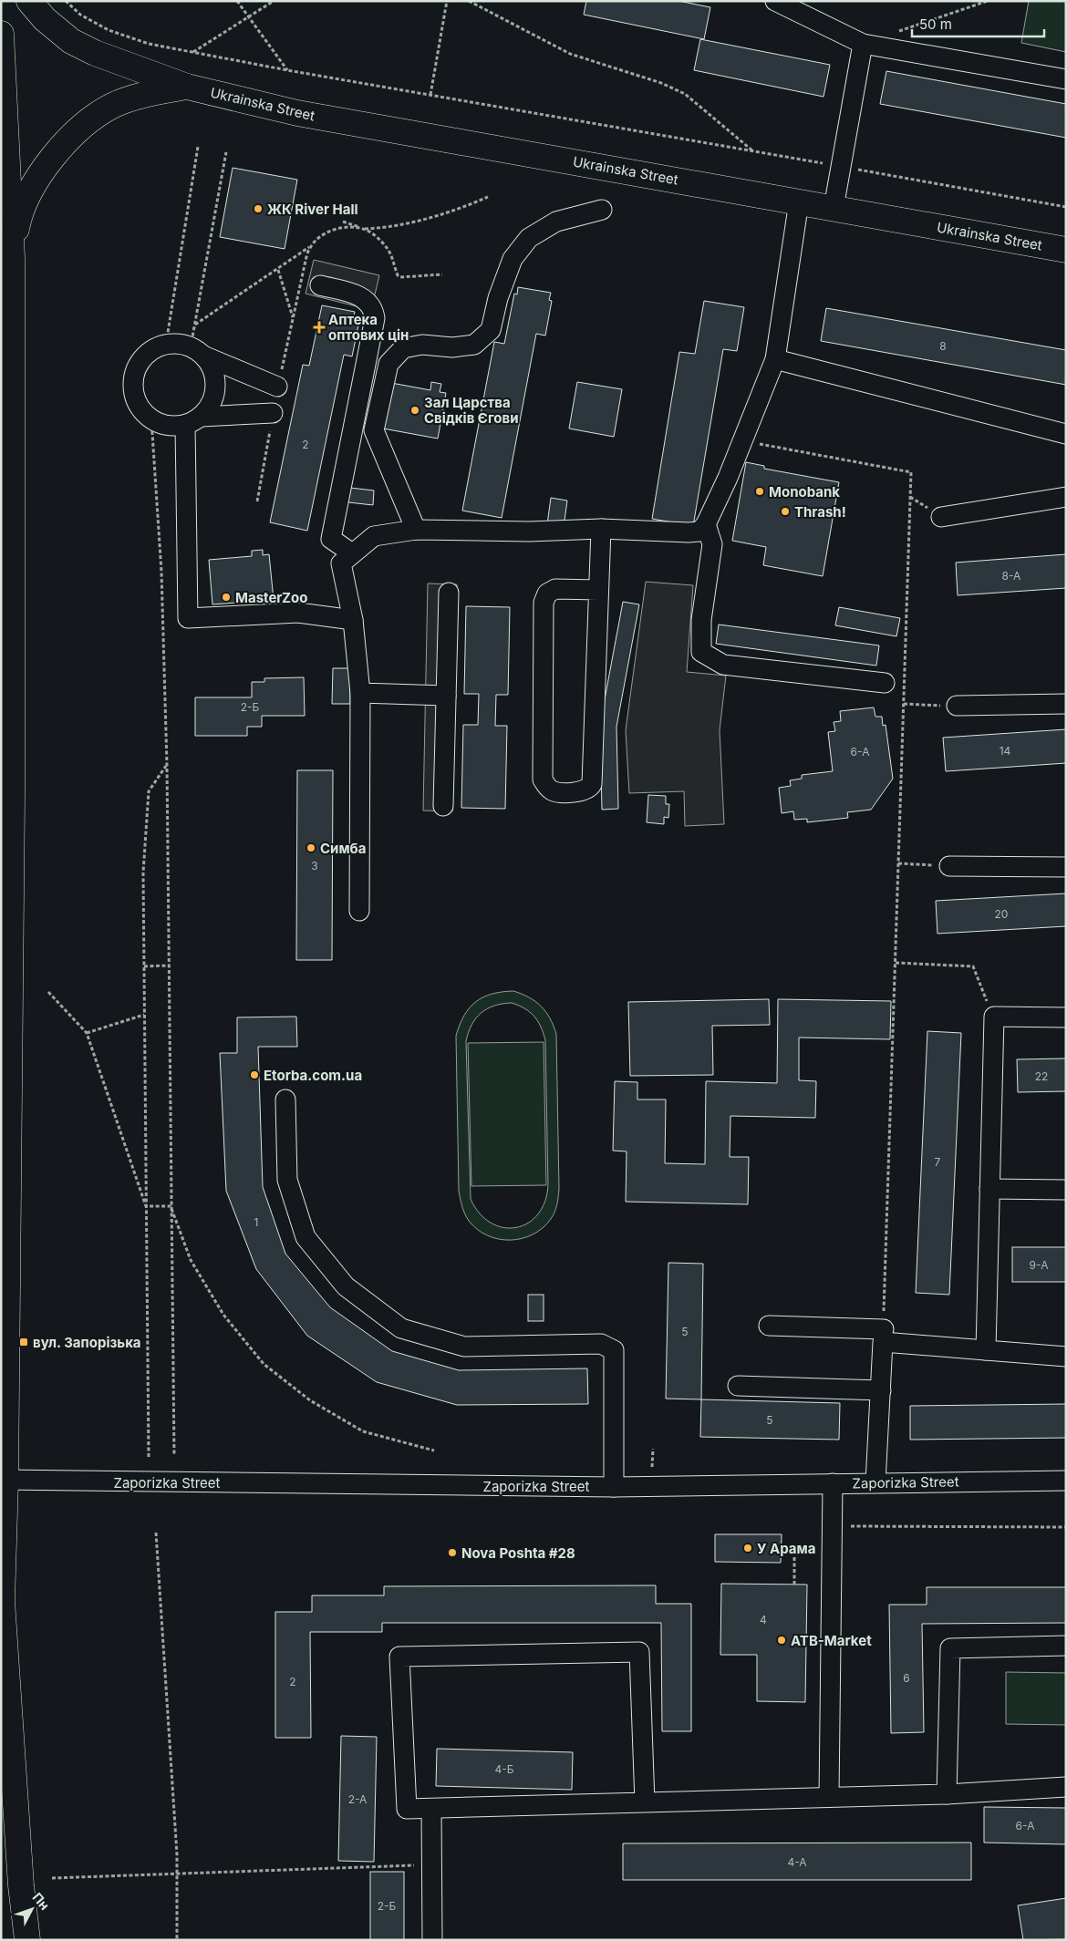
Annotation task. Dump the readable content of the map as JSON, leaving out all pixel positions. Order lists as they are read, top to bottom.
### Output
{
  "streets": {
    "main road": ["Ukrainska Street"],
    "street": ["Zaporizka Street"]
  },
  "places": {
    "other": [
      "ЖК River Hall",
      "Зал Царства Свідків Єгови",
      "Monobank",
      "Thrash!",
      "MasterZoo",
      "Симба",
      "Etorba.com.ua",
      "У Арама",
      "Nova Poshta #28",
      "ATB-Market"
    ],
    "health": ["Аптека оптових цін"],
    "transit": ["вул. Запорізька"]
  },
  "house_numbers": [
    "8",
    "2",
    "8-А",
    "2-Б",
    "14",
    "6-А",
    "3",
    "20",
    "22",
    "7",
    "1",
    "9-А",
    "5",
    "5",
    "4",
    "6",
    "2",
    "4-Б",
    "2-А",
    "6-А",
    "4-А",
    "2-Б"
  ],
  "scale_bar": "50 m",
  "north": "top right"
}
